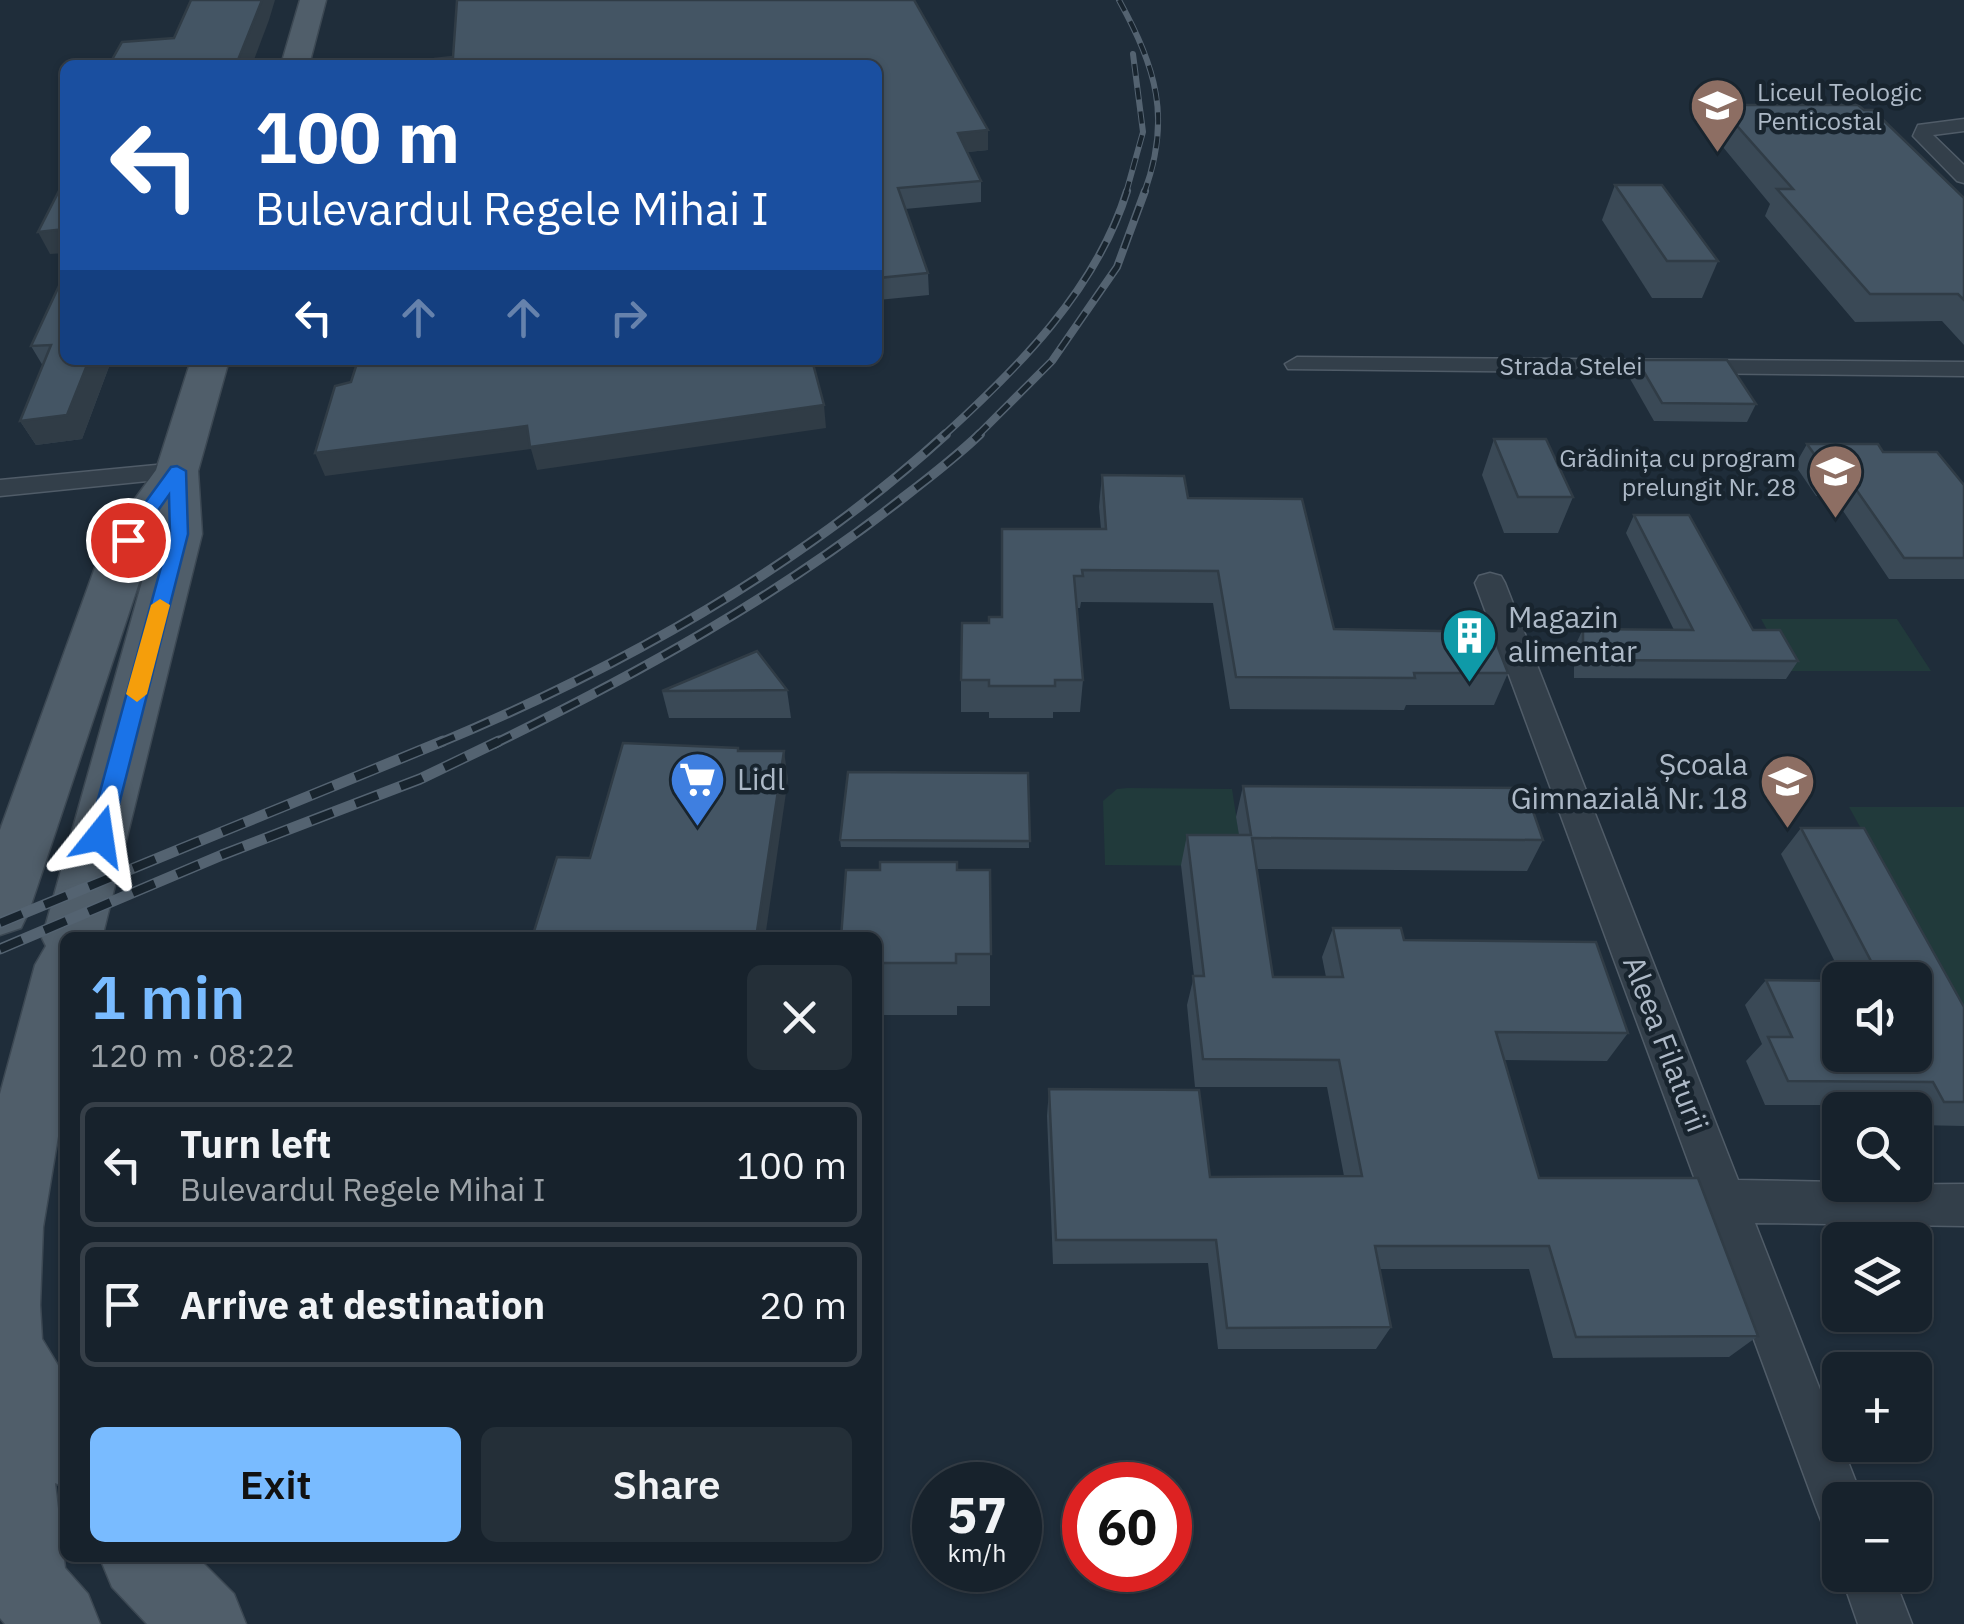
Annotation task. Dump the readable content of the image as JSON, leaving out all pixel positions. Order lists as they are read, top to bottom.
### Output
{
  "streets": {
    "street": ["Strada Stelei", "Aleea Filaturii"]
  },
  "places": {
    "school or university": ["Liceul Teologic Penticostal", "Grădinița cu program prelungit Nr. 28", "Școala Gimnazială Nr. 18"],
    "building": ["Magazin alimentar"],
    "supermarket": ["Lidl"]
  },
  "page": {
    "turn": ["100 m", "Bulevardul Regele Mihai I"],
    "heading": ["1 min", "120 m · 08:22"],
    "map_buttons": ["+", "−"],
    "list": [
      {
        "name": "Turn left",
        "note": "Bulevardul Regele Mihai I",
        "value": "100 m"
      },
      {
        "name": "Arrive at destination",
        "value": "20 m"
      }
    ],
    "buttons": ["Exit", "Share"],
    "speed": "57 km/h",
    "limit": "60"
  }
}
